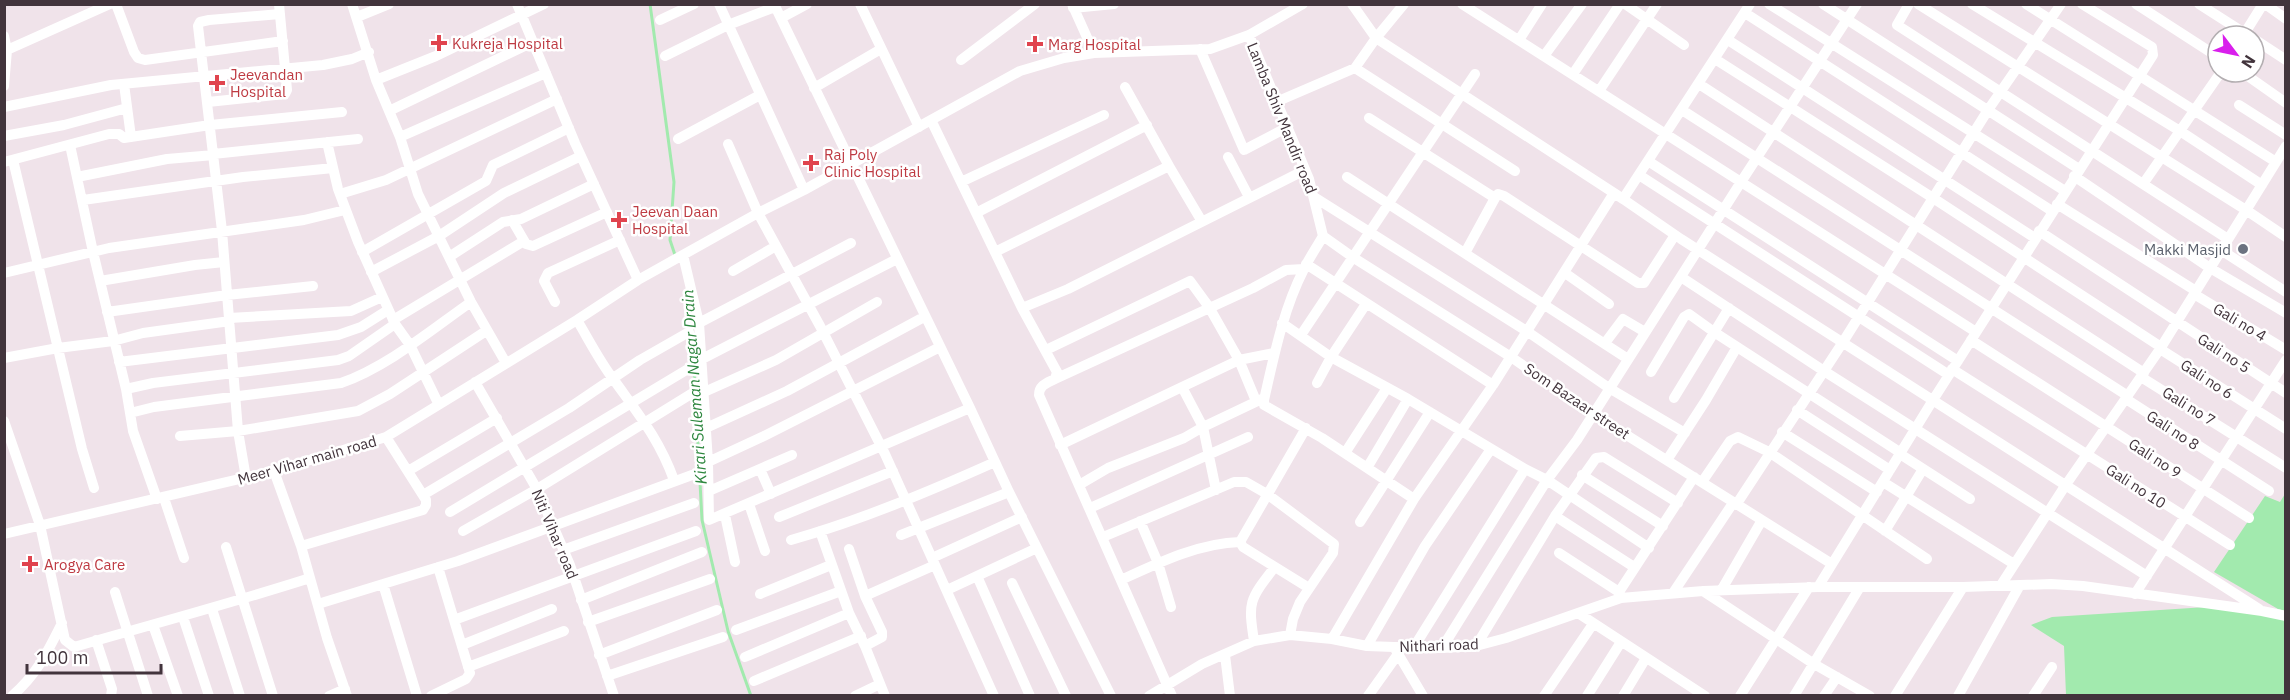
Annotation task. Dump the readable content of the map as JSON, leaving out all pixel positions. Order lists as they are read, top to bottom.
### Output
{
  "streets": {
    "street": [
      "Lamba Shiv Mandir road",
      "Gali no 4",
      "Gali no 5",
      "Gali no 6",
      "Som Bazaar street",
      "Gali no 7",
      "Gali no 8",
      "Gali no 9",
      "Meer Vihar main road",
      "Gali no 10",
      "Niti Vihar road",
      "Nithari road"
    ]
  },
  "crossings": [
    ["Lamba Shiv Mandir road", "Som Bazaar street"],
    ["Lamba Shiv Mandir road", "Meer Vihar main road"],
    ["Meer Vihar main road", "Niti Vihar road"]
  ],
  "water": ["Kirari Suleman Nagar Drain"],
  "places": {
    "health": [
      "Kukreja Hospital",
      "Marg Hospital",
      "Jeevandan Hospital",
      "Raj Poly Clinic Hospital",
      "Jeevan Daan Hospital",
      "Arogya Care"
    ],
    "other": ["Makki Masjid"]
  },
  "scale_bar": "100 m",
  "north": "bottom right"
}
